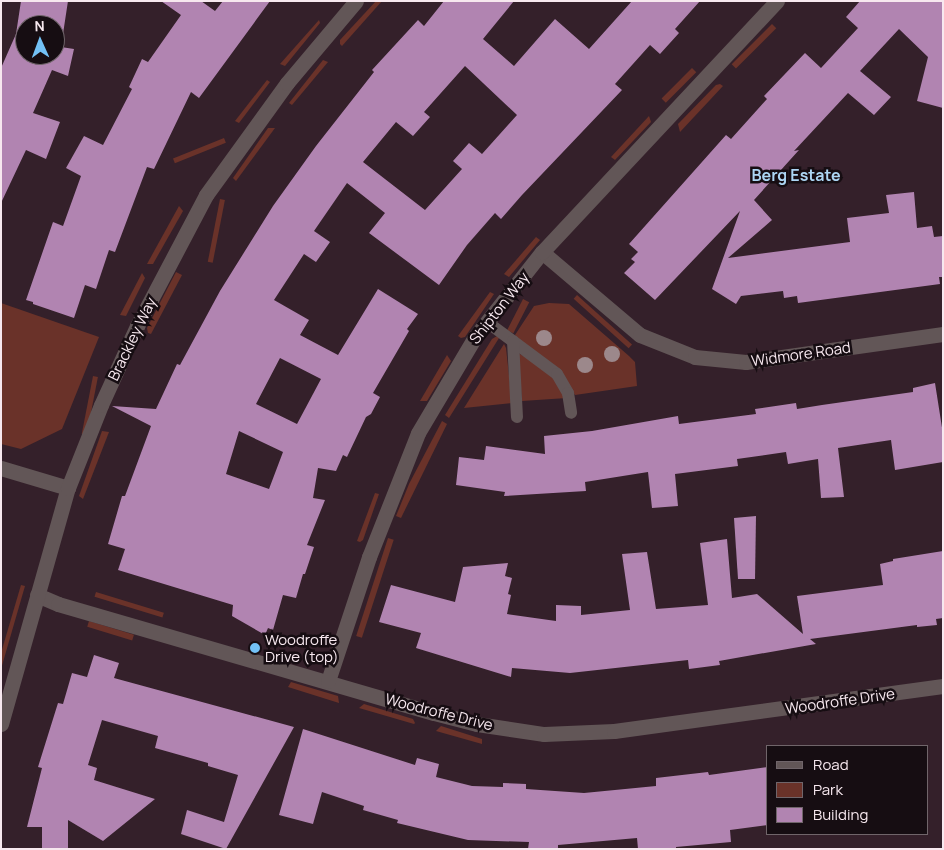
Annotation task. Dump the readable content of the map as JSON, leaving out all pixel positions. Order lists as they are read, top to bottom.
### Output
{
  "streets": {
    "street": [
      "Shipton Way",
      "Brackley Way",
      "Widmore Road",
      "Woodroffe Drive"
    ]
  },
  "crossings": [
    ["Shipton Way", "Widmore Road"],
    ["Shipton Way", "Woodroffe Drive"],
    ["Brackley Way", "Woodroffe Drive"]
  ],
  "districts": ["Berg Estate"],
  "places": ["Woodroffe Drive (top)"],
  "legend": ["Road", "Park", "Building"],
  "north": "top"
}
